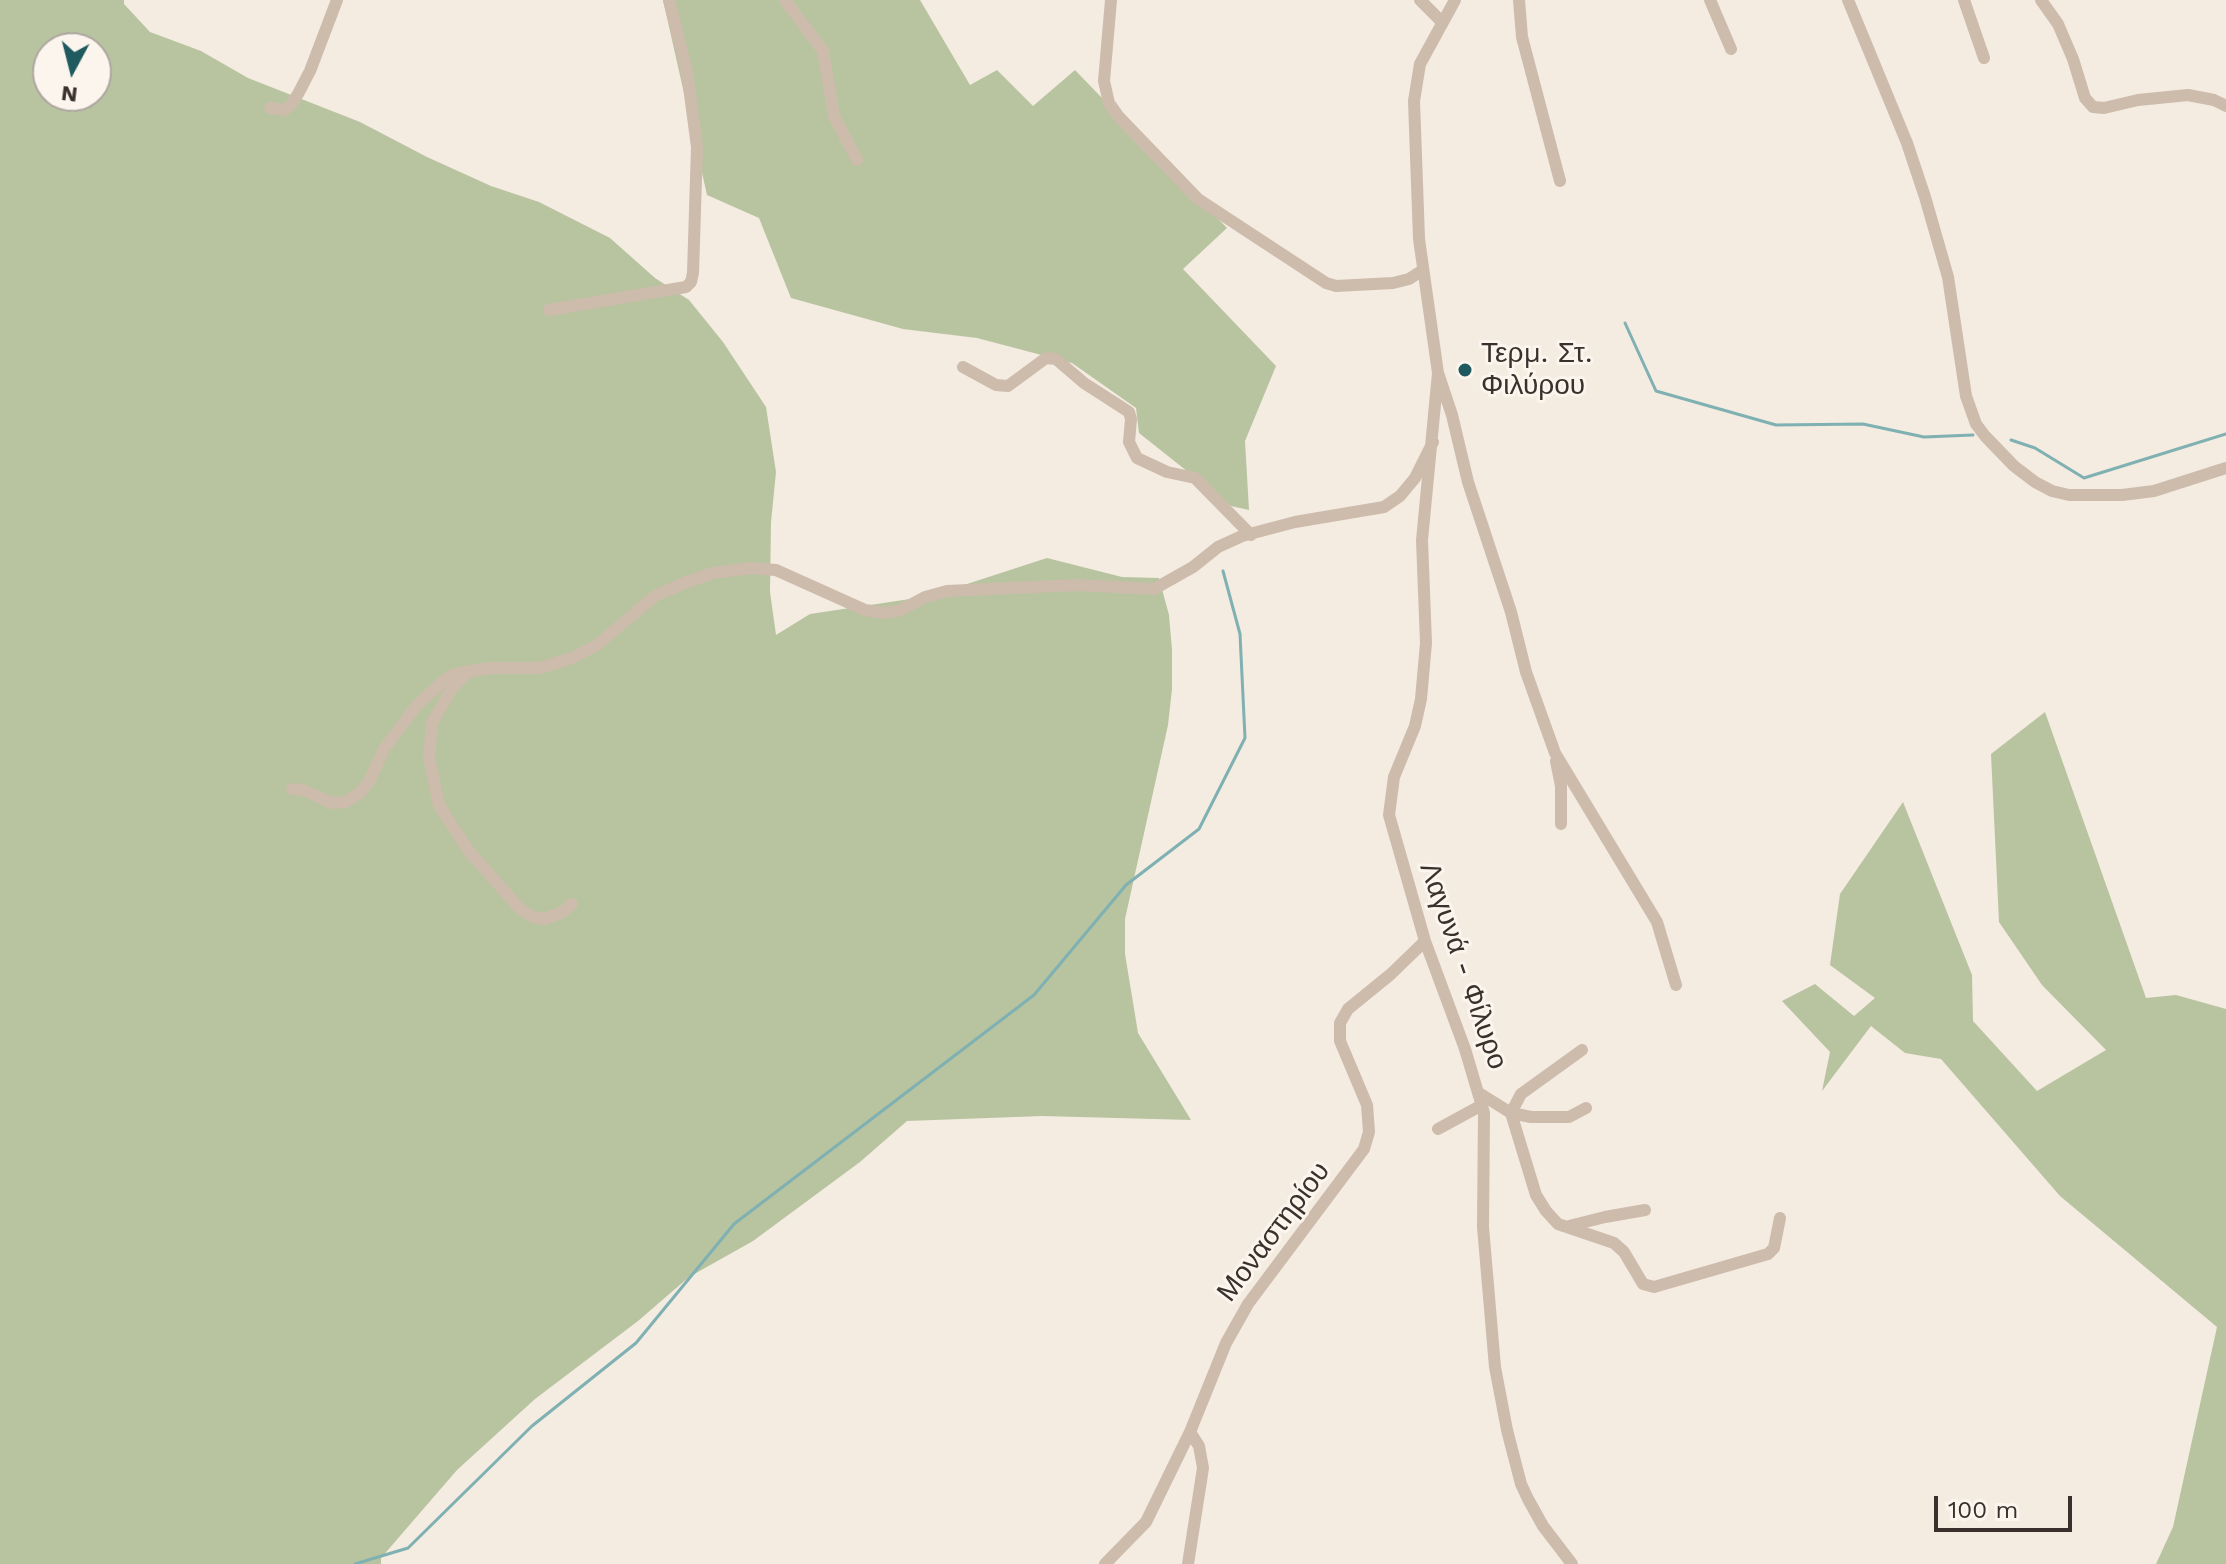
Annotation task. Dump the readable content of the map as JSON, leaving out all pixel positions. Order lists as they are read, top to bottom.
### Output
{
  "streets": {
    "street": ["Λαγυνά - Φίλυρο", "Μοναστηρίου"]
  },
  "crossings": [
    ["Λαγυνά - Φίλυρο", "Μοναστηρίου"]
  ],
  "places": ["Τερμ. Στ. Φιλύρου"],
  "scale_bar": "100 m",
  "north": "bottom"
}
